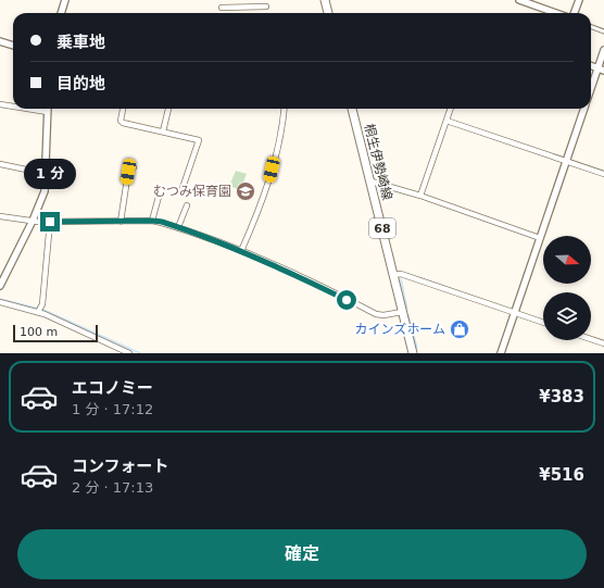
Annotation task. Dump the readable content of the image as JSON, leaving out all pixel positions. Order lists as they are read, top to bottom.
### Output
{
  "streets": {
    "main road": ["桐生伊勢崎線", "68"]
  },
  "places": {
    "school or university": ["むつみ保育園"],
    "shop": ["カインズホーム"]
  },
  "scale_bar": "100 m",
  "north": "right",
  "page": {
    "banner": ["乗車地", "目的地"],
    "bubble": "1 分",
    "scale": "100 m",
    "list": [
      {
        "name": "エコノミー",
        "note": "1 分 · 17:12",
        "value": "¥383"
      },
      {
        "name": "コンフォート",
        "note": "2 分 · 17:13",
        "value": "¥516"
      }
    ],
    "buttons": "確定"
  }
}
